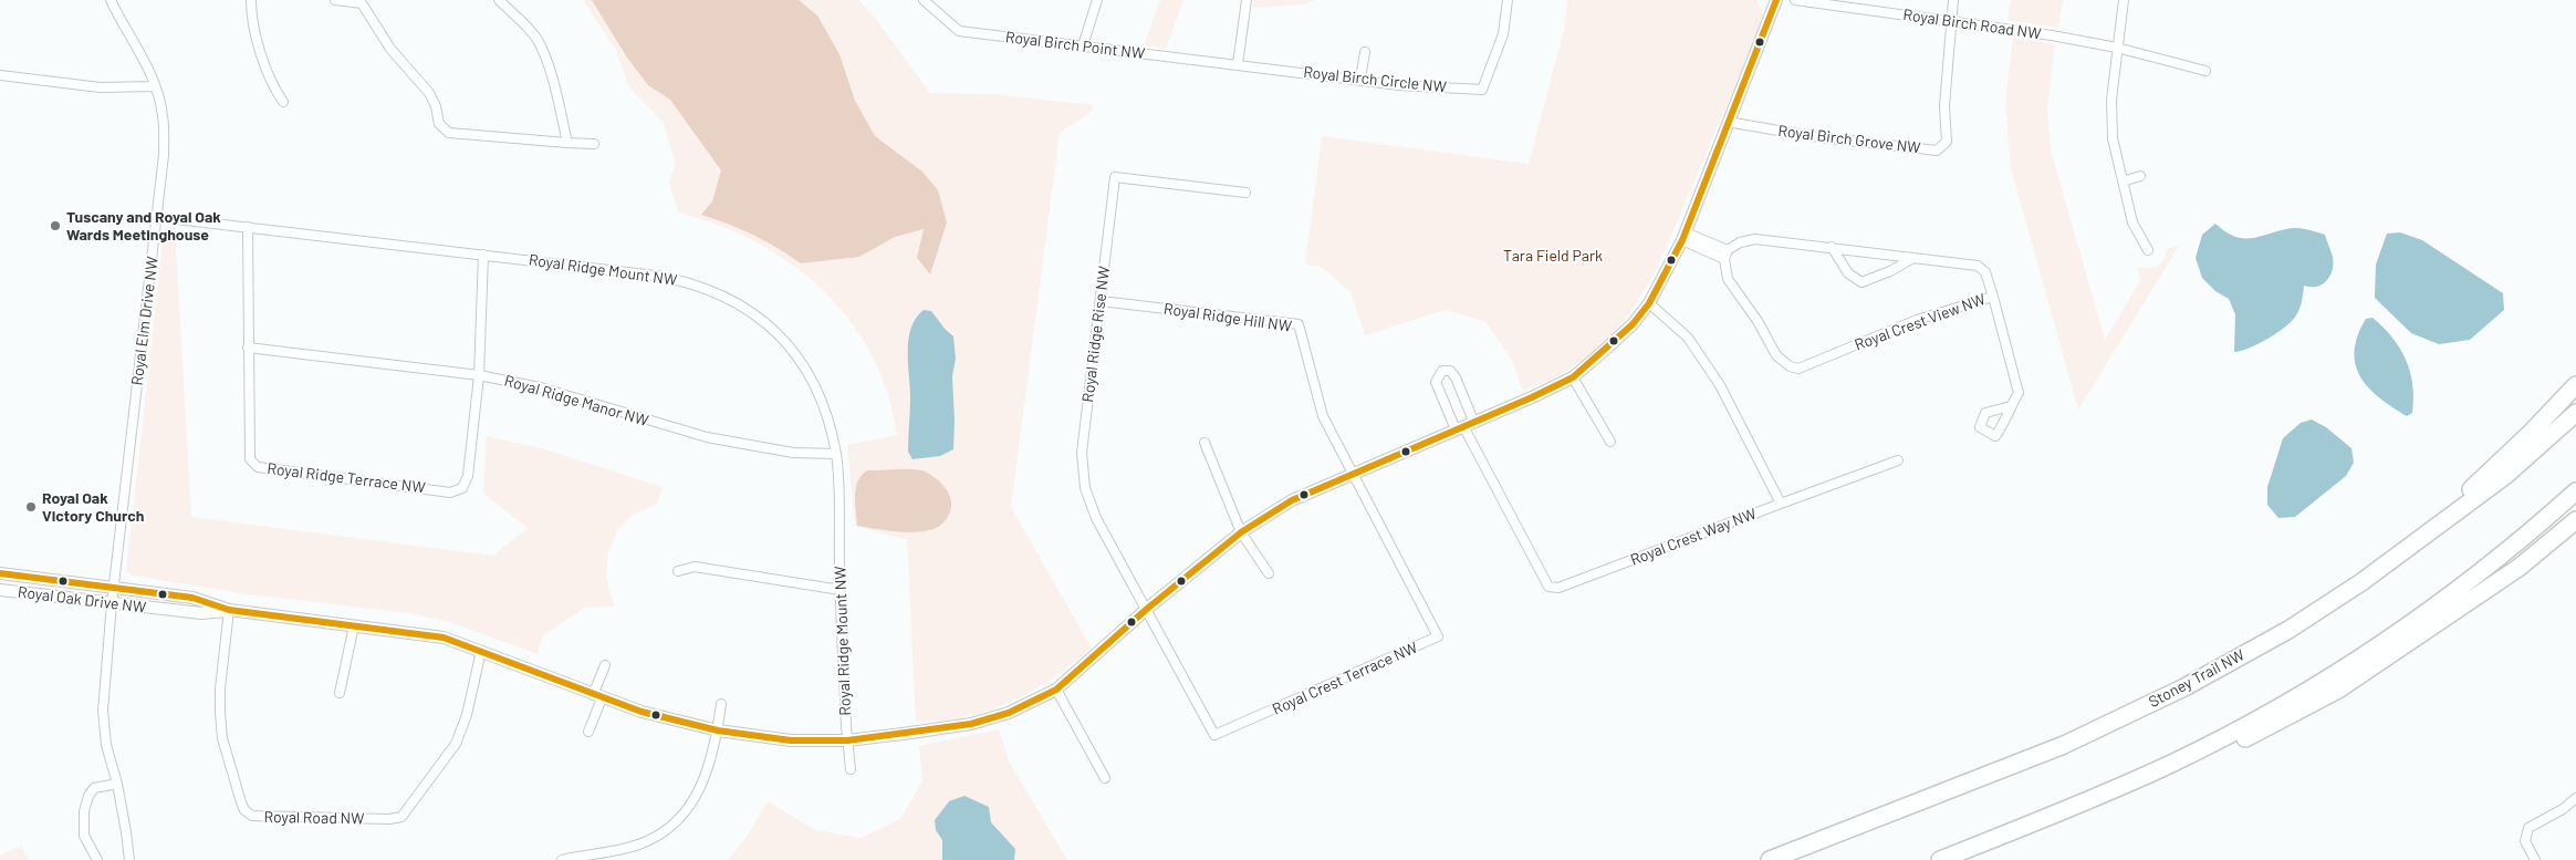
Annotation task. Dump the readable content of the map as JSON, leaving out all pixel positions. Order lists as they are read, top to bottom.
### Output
{
  "streets": {
    "highway": ["Stoney Trail NW"],
    "street": [
      "Royal Birch Road NW",
      "Royal Birch Point NW",
      "Royal Birch Circle NW",
      "Royal Birch Grove NW",
      "Royal Ridge Mount NW",
      "Royal Ridge Hill NW",
      "Royal Elm Drive NW",
      "Royal Crest View NW",
      "Royal Ridge Rise NW",
      "Royal Ridge Manor NW",
      "Royal Ridge Terrace NW",
      "Royal Crest Way NW",
      "Royal Oak Drive NW",
      "Royal Crest Terrace NW",
      "Royal Road NW"
    ]
  },
  "crossings": [
    ["Royal Birch Road NW", "Royal Birch Grove NW"],
    ["Royal Birch Point NW", "Royal Birch Circle NW"],
    ["Royal Birch Grove NW", "Royal Oak Drive NW"],
    ["Royal Ridge Mount NW", "Royal Elm Drive NW"],
    ["Royal Ridge Mount NW", "Royal Ridge Manor NW"],
    ["Royal Ridge Mount NW", "Royal Ridge Terrace NW"],
    ["Royal Ridge Mount NW", "Royal Oak Drive NW"],
    ["Royal Ridge Hill NW", "Royal Ridge Rise NW"],
    ["Royal Ridge Hill NW", "Royal Oak Drive NW"],
    ["Royal Ridge Hill NW", "Royal Crest Terrace NW"],
    ["Royal Elm Drive NW", "Royal Oak Drive NW"],
    ["Royal Ridge Rise NW", "Royal Oak Drive NW"],
    ["Royal Ridge Rise NW", "Royal Crest Terrace NW"],
    ["Royal Ridge Manor NW", "Royal Ridge Terrace NW"],
    ["Royal Crest Way NW", "Royal Oak Drive NW"],
    ["Royal Oak Drive NW", "Royal Crest Terrace NW"],
    ["Royal Oak Drive NW", "Royal Road NW"]
  ],
  "parks": ["Tara Field Park"],
  "places": ["Tuscany and Royal Oak Wards Meetinghouse", "Royal Oak Victory Church"]
}
